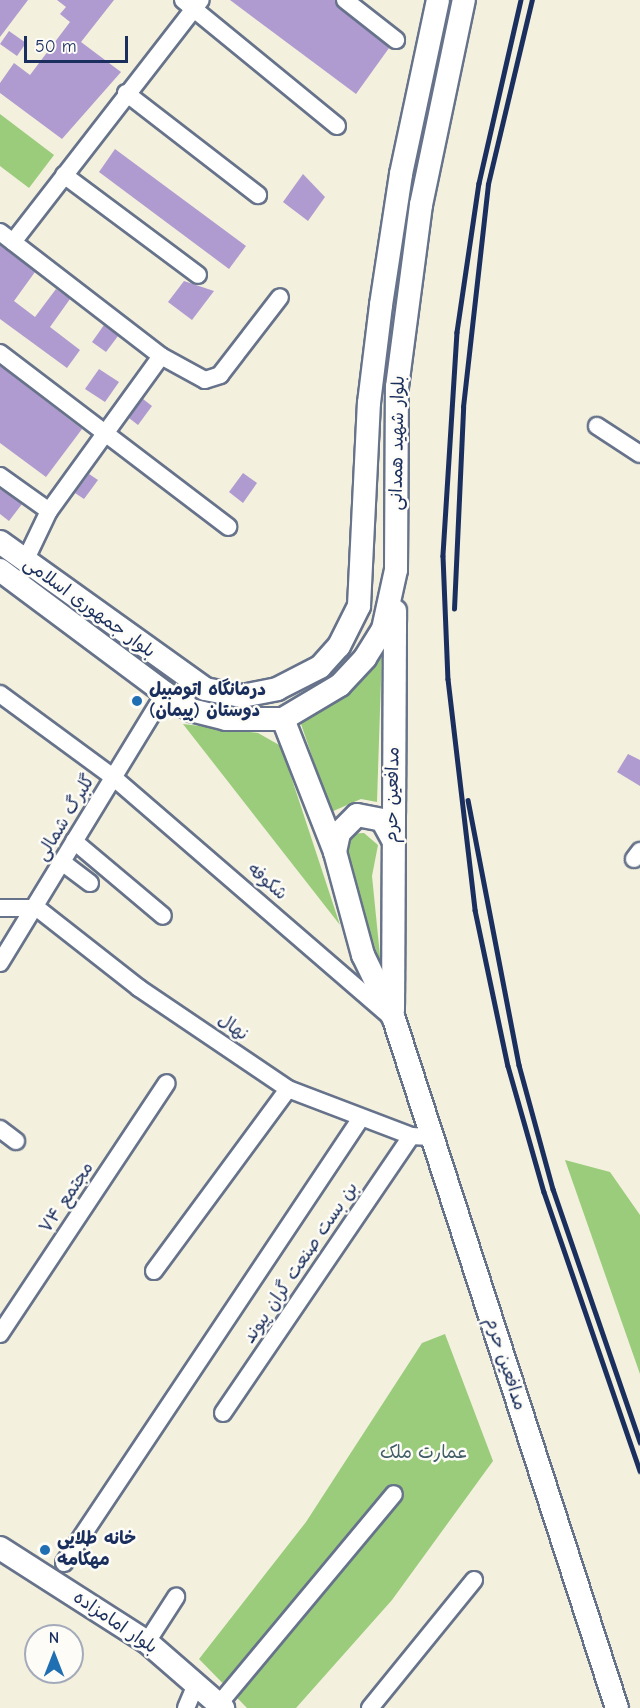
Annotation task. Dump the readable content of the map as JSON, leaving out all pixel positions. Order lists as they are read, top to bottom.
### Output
{
  "streets": {
    "main road": [
      "بلوار شهید همدانی",
      "بلوار جمهوری اسلامی",
      "مدافعین حرم",
      "بلوار امامزاده"
    ],
    "street": [
      "گلبرگ شمالی",
      "شکوفه",
      "نهال",
      "مجتمع ۷۴",
      "بن بست صنعت گران پیوند"
    ]
  },
  "crossings": [
    ["بلوار شهید همدانی", "بلوار جمهوری اسلامی"],
    ["بلوار شهید همدانی", "مدافعین حرم"],
    ["بلوار جمهوری اسلامی", "گلبرگ شمالی"],
    ["مدافعین حرم", "شکوفه"],
    ["مدافعین حرم", "نهال"],
    ["مدافعین حرم", "بن بست صنعت گران پیوند"],
    ["گلبرگ شمالی", "شکوفه"],
    ["گلبرگ شمالی", "نهال"],
    ["نهال", "بن بست صنعت گران پیوند"]
  ],
  "parks": ["عمارت ملک"],
  "places": ["درمانگاه اتومبیل دوستان (پیمان)", "خانه طلایی مهکامه"],
  "scale_bar": "50 m",
  "north": "top"
}
